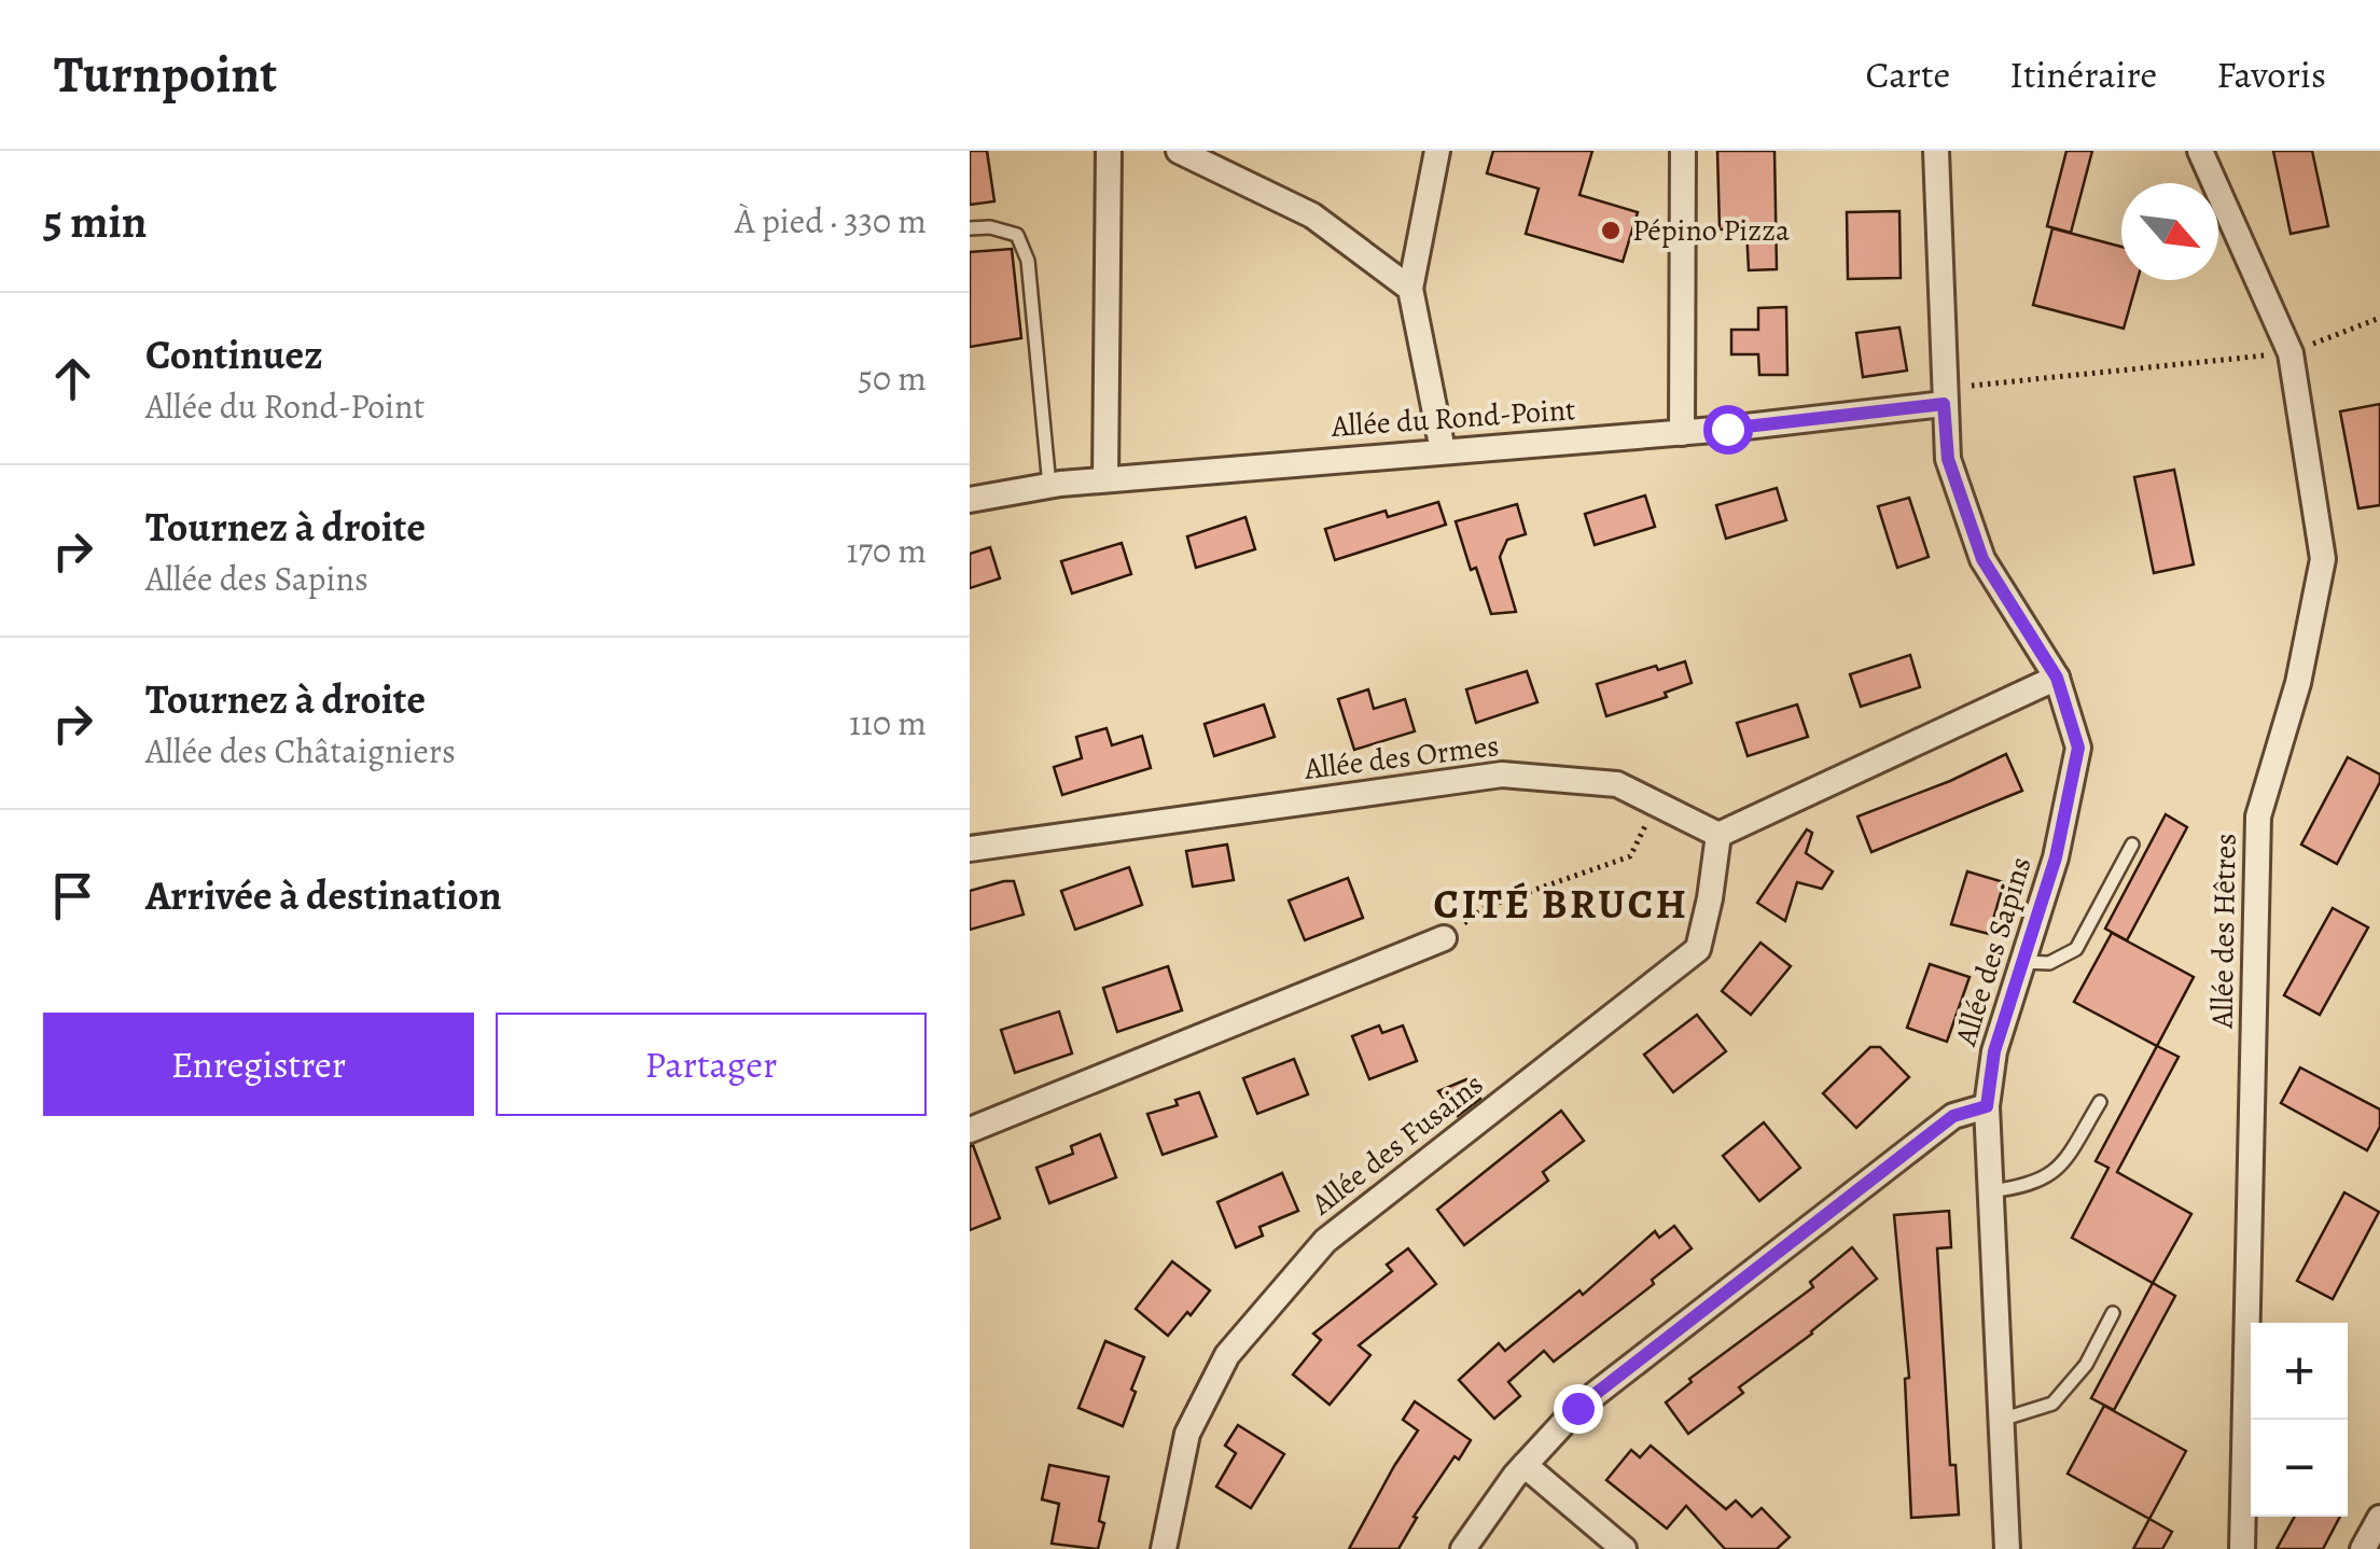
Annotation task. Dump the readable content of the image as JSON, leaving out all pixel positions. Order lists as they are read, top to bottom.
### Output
{
  "streets": {
    "street": [
      "Allée du Rond-Point",
      "Allée des Ormes",
      "Allée des Hêtres",
      "Allée des Sapins",
      "Allée des Fusains"
    ]
  },
  "crossings": [
    ["Allée du Rond-Point", "Allée des Sapins"],
    ["Allée des Ormes", "Allée des Fusains"]
  ],
  "districts": ["CITÉ BRUCH"],
  "places": ["Pépino Pizza"],
  "north": "bottom right",
  "page": {
    "header": "Turnpoint",
    "nav": ["Carte", "Itinéraire", "Favoris"],
    "heading": ["5 min", "À pied · 330 m"],
    "list": [
      ["Continuez", "Allée du Rond-Point", "50 m"],
      ["Tournez à droite", "Allée des Sapins", "170 m"],
      ["Tournez à droite", "Allée des Châtaigniers", "110 m"],
      "Arrivée à destination"
    ],
    "buttons": ["Enregistrer", "Partager"],
    "map_buttons": ["+", "−"]
  }
}
